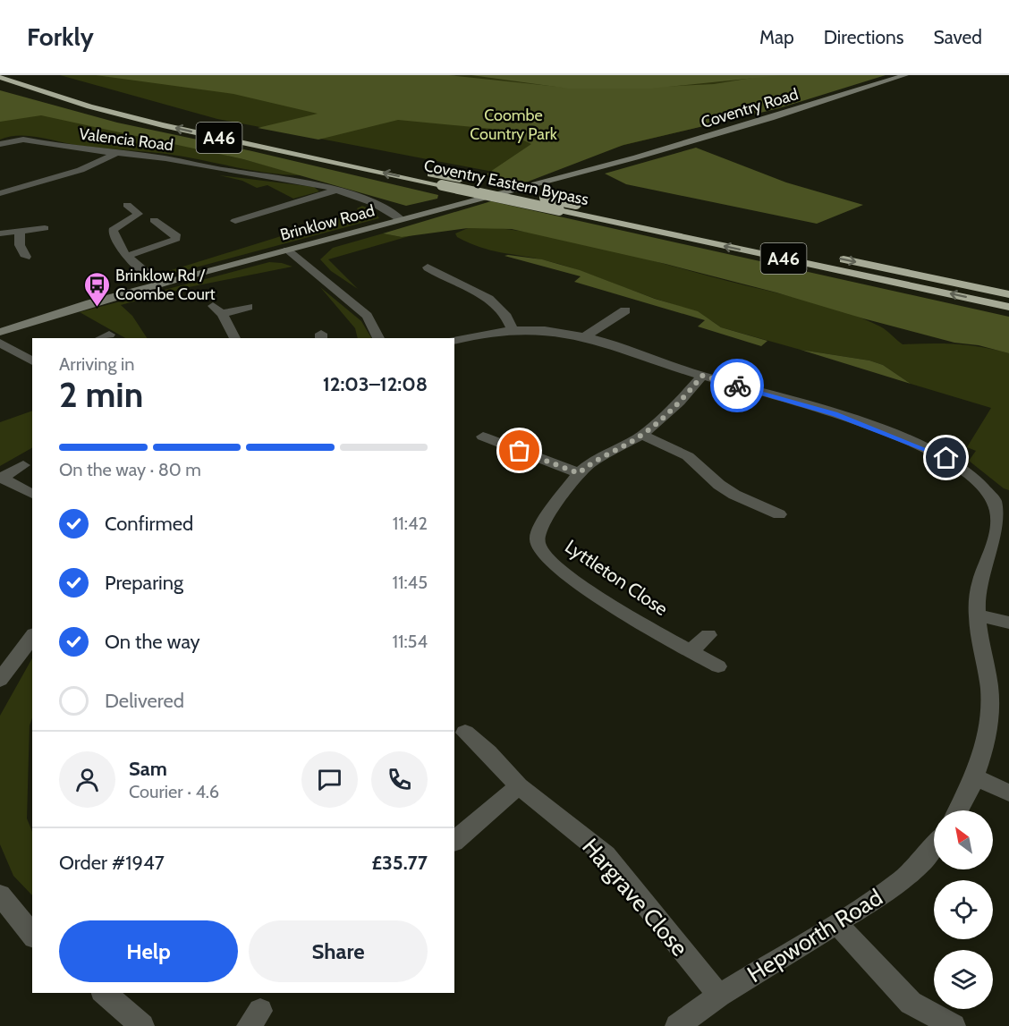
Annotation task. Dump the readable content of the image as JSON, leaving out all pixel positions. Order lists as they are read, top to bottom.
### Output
{
  "streets": {
    "highway": ["A46", "Coventry Eastern Bypass"],
    "main road": ["Coventry Road", "Brinklow Road"],
    "street": [
      "Valencia Road",
      "Lyttleton Close",
      "Hargrave Close",
      "Hepworth Road"
    ]
  },
  "crossings": [
    ["Coventry Road", "Brinklow Road"],
    ["Valencia Road", "Brinklow Road"],
    ["Hargrave Close", "Hepworth Road"]
  ],
  "parks": ["Coombe Country Park"],
  "places": {
    "bus stop": ["Brinklow Rd / Coombe Court"]
  },
  "north": "top left",
  "page": {
    "header": "Forkly",
    "nav": ["Map", "Directions", "Saved"],
    "heading": ["2 min", "Arriving in", "12:03–12:08"],
    "panel": [
      "Sam",
      "Courier · 4.6",
      "Order #1947",
      "£35.77"
    ],
    "bar": "On the way · 80 m",
    "list": [
      ["Confirmed", "11:42"],
      ["Preparing", "11:45"],
      ["On the way", "11:54"],
      "Delivered"
    ],
    "buttons": ["Help", "Share"]
  }
}
